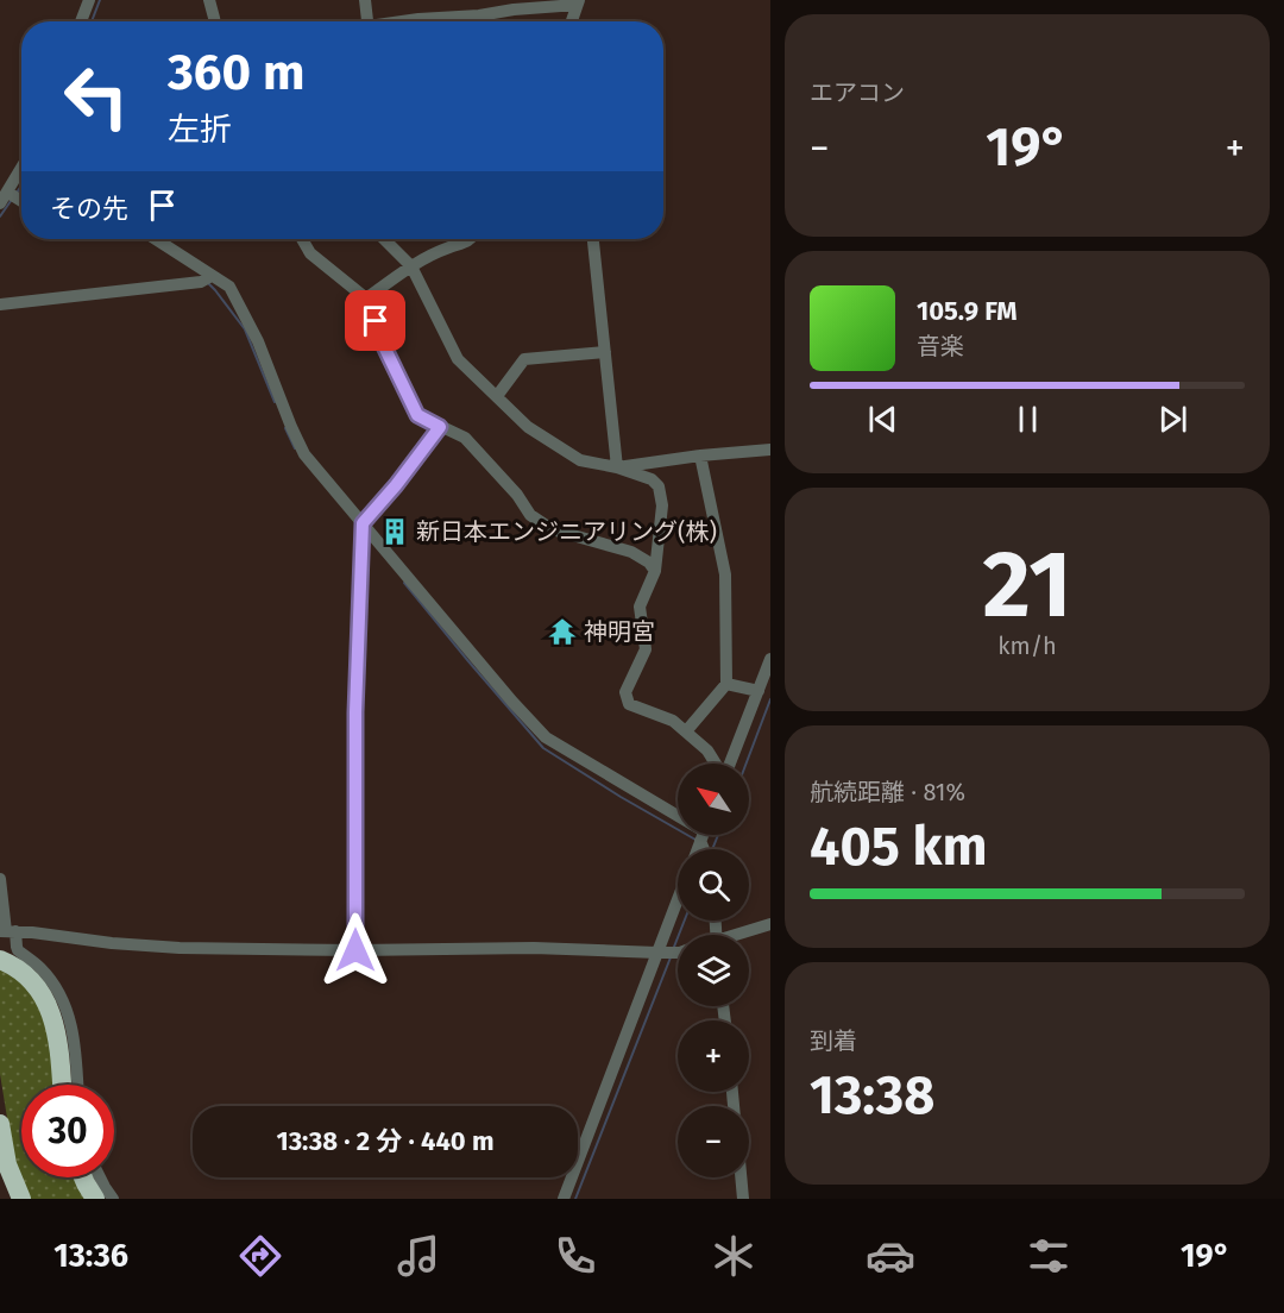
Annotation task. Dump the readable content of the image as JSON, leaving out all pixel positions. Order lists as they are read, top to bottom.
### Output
{
  "places": {
    "building": ["新日本エンジニアリング(株)"],
    "temple": ["神明宮"]
  },
  "north": "top left",
  "page": {
    "tile": [
      "エアコン",
      ["21", "km/h"],
      ["航続距離 · 81%", "405 km"],
      ["到着", "13:38"]
    ],
    "turn": ["360 m", "左折"],
    "heat": ["−", "19°", "+"],
    "then": "その先",
    "song": ["105.9 FM", "音楽"],
    "map_buttons": ["+", "−"],
    "limit": "30",
    "trip": "13:38 · 2 分 · 440 m",
    "tabs": ["13:36", "19°"]
  }
}
